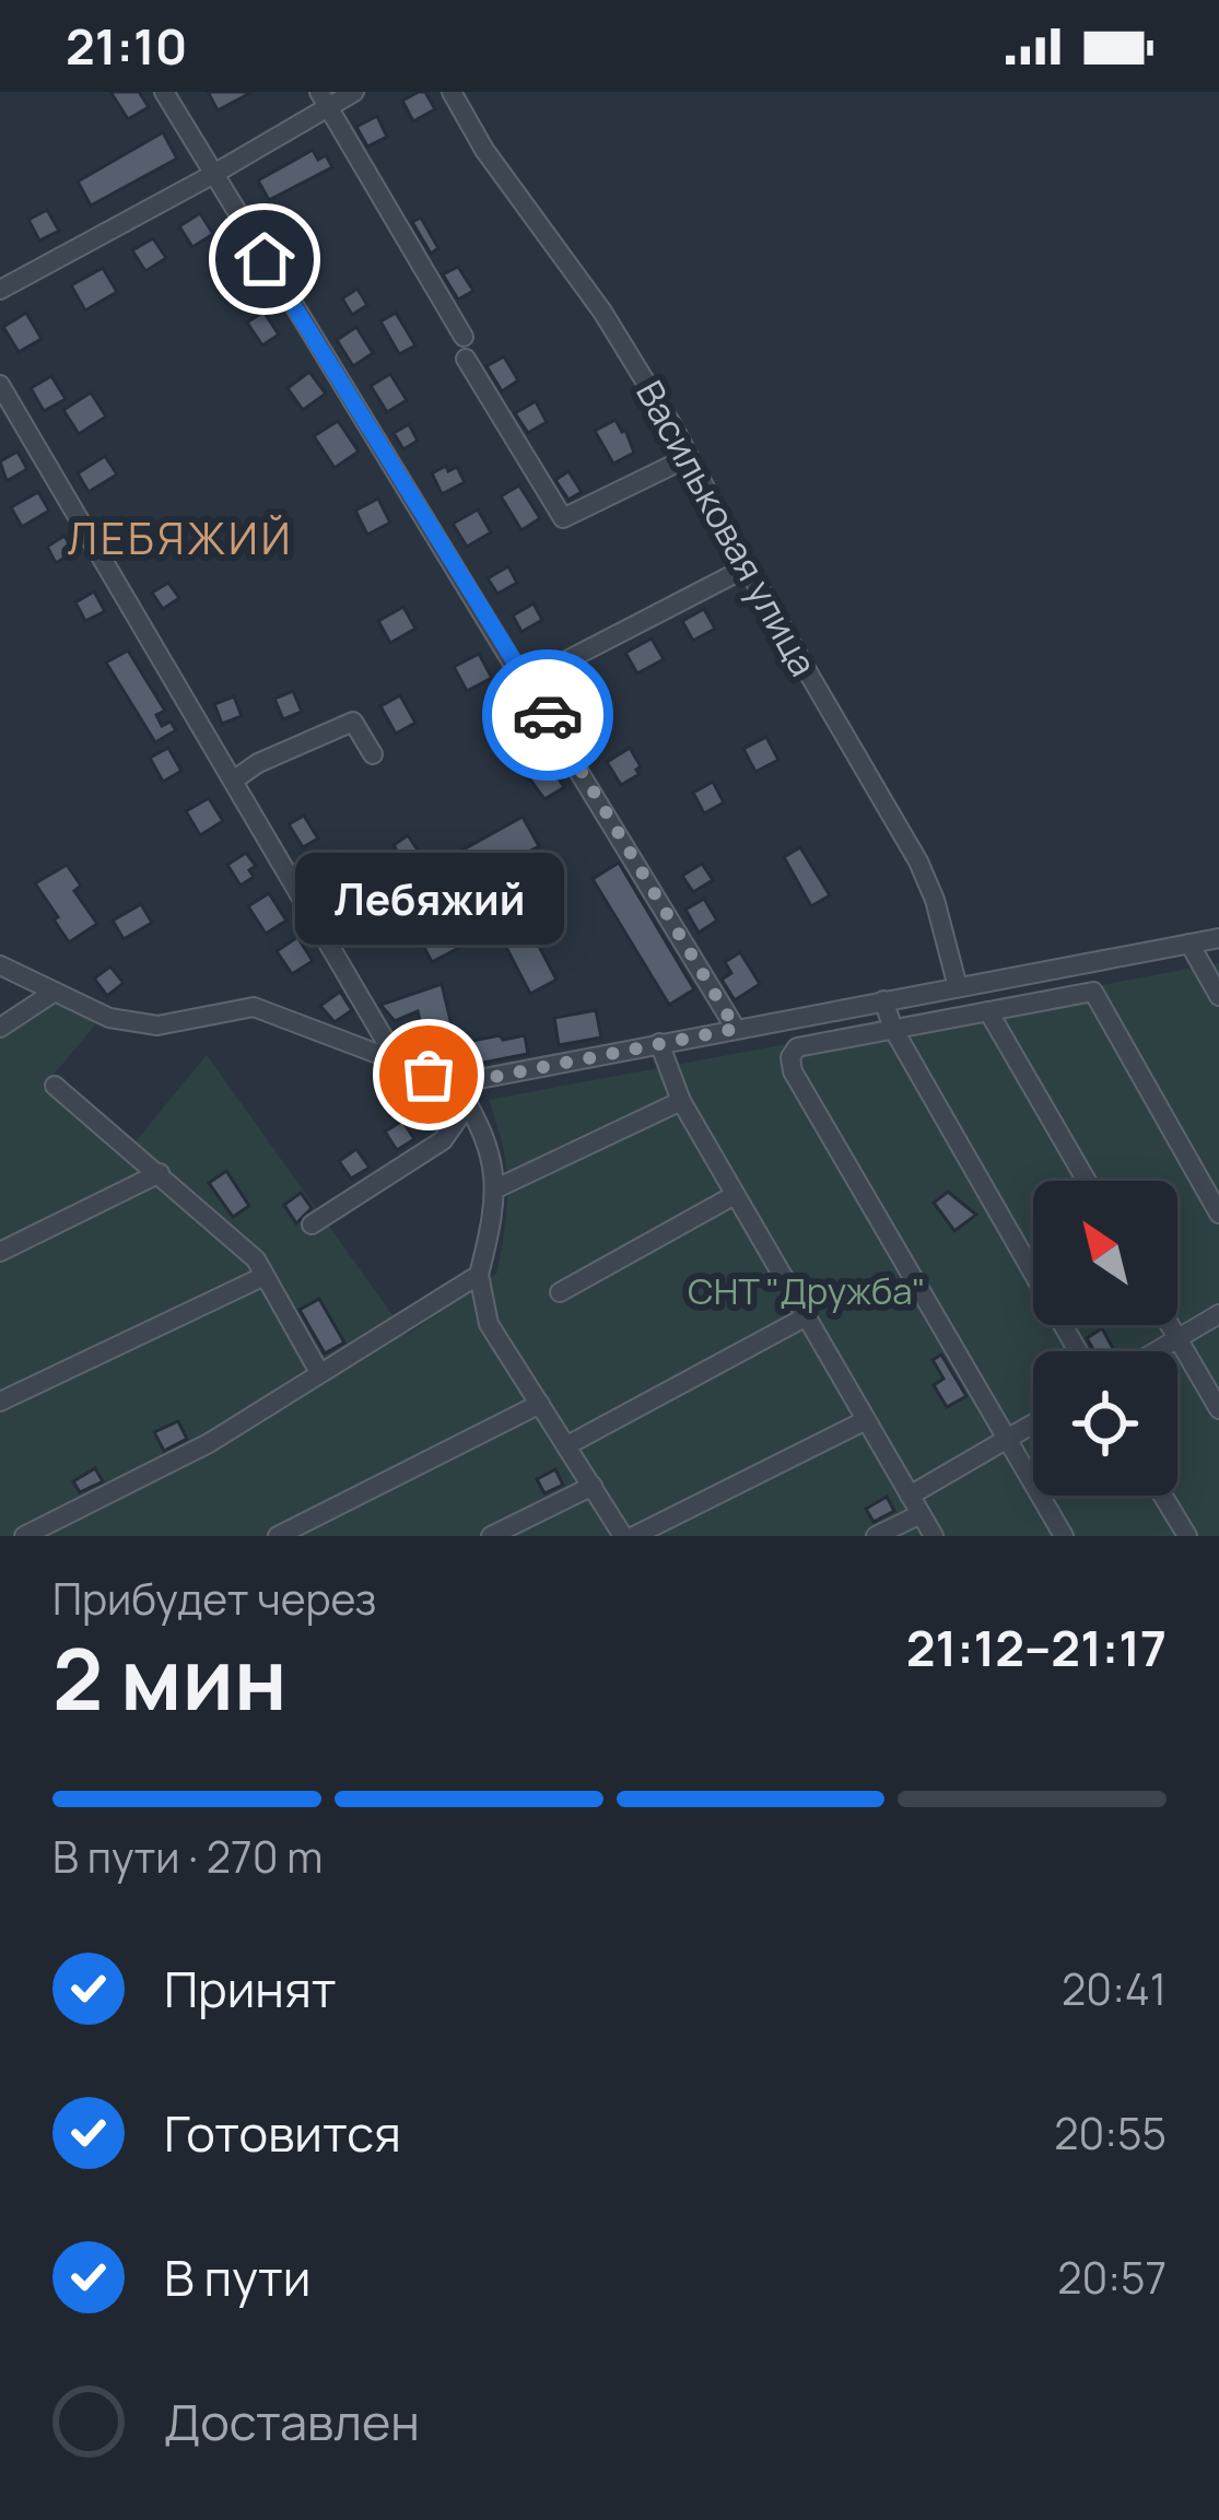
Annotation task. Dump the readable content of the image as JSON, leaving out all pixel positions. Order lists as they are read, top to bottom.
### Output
{
  "streets": {
    "street": ["Васильковая улица"]
  },
  "districts": ["ЛЕБЯЖИЙ"],
  "parks": ["СНТ \"Дружба\""],
  "places": ["Лебяжий"],
  "north": "top left",
  "page": {
    "status": "21:10",
    "bubble": "Лебяжий",
    "heading": ["2 мин", "Прибудет через", "21:12–21:17"],
    "bar": "В пути · 270 m",
    "list": [
      ["Принят", "20:41"],
      ["Готовится", "20:55"],
      ["В пути", "20:57"],
      "Доставлен"
    ]
  }
}
